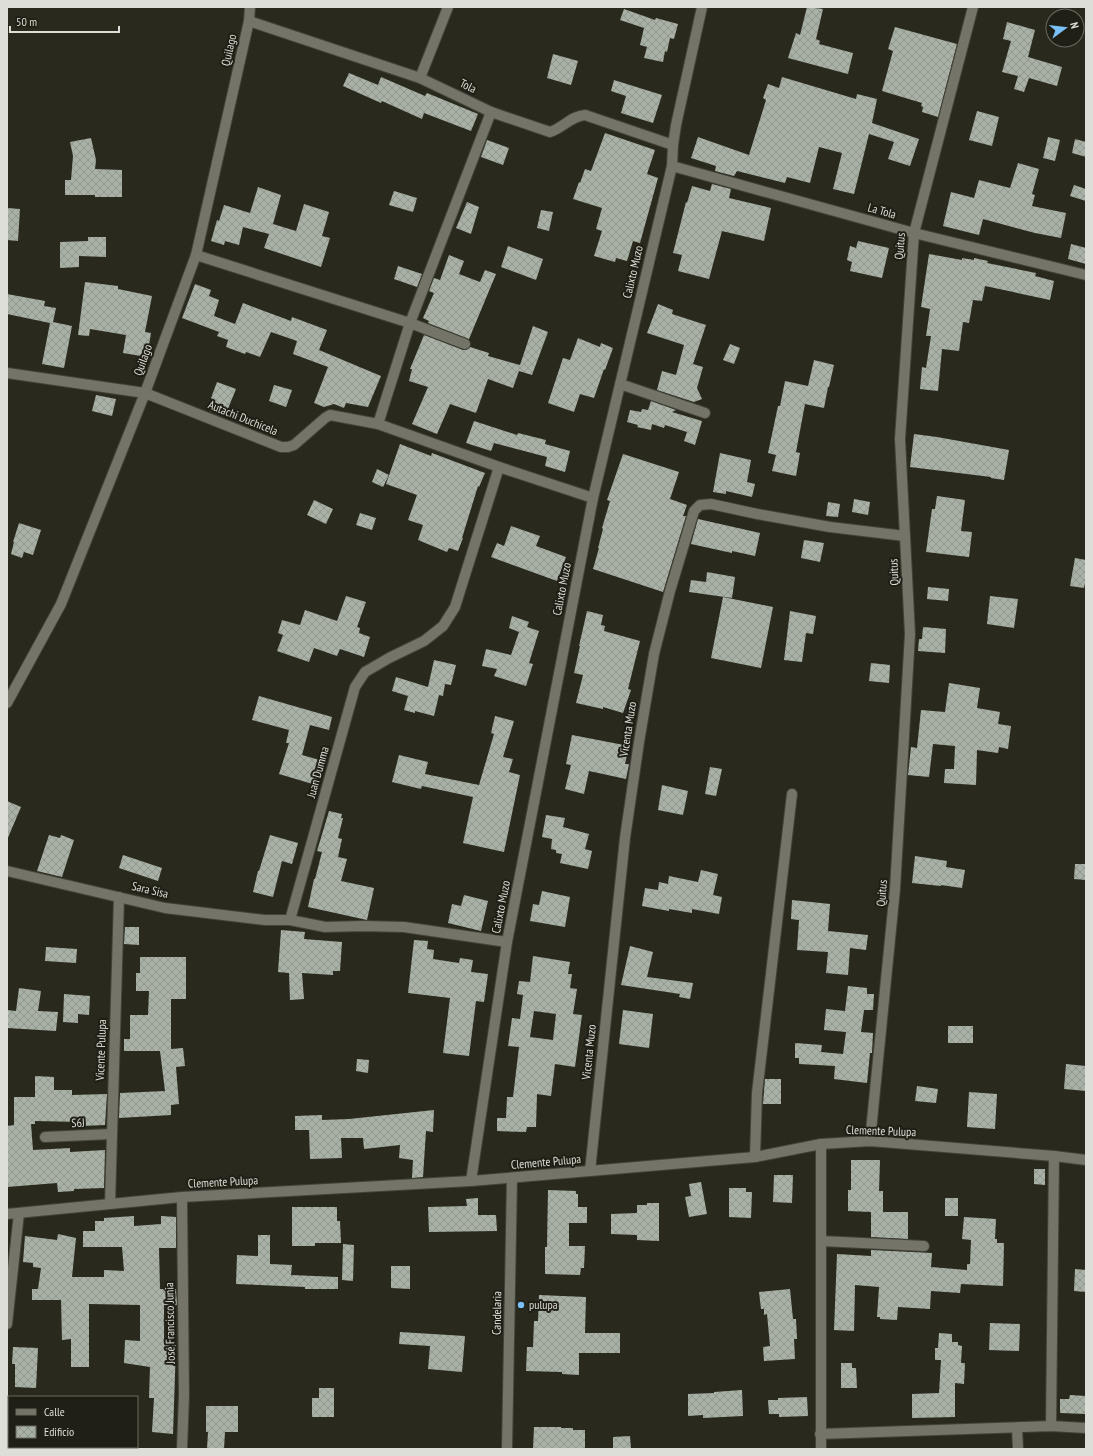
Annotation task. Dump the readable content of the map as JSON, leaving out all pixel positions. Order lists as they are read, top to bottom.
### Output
{
  "streets": {
    "street": [
      "Quilago",
      "Tola",
      "La Tola",
      "Quitus",
      "Calixto Muzo",
      "Autachi Duchicela",
      "Vicenta Muzo",
      "Juan Dumma",
      "Sara Sisa",
      "Vicente Pulupa",
      "S6J",
      "Clemente Pulupa",
      "Candelaria",
      "José Francisco Junia"
    ]
  },
  "crossings": [
    ["Quilago", "Tola"],
    ["Quilago", "Autachi Duchicela"],
    ["Tola", "Calixto Muzo"],
    ["La Tola", "Quitus"],
    ["La Tola", "Calixto Muzo"],
    ["Quitus", "Vicenta Muzo"],
    ["Quitus", "Clemente Pulupa"],
    ["Calixto Muzo", "Autachi Duchicela"],
    ["Calixto Muzo", "Clemente Pulupa"],
    ["Autachi Duchicela", "Juan Dumma"],
    ["Vicenta Muzo", "Clemente Pulupa"],
    ["Juan Dumma", "Sara Sisa"],
    ["Sara Sisa", "Vicente Pulupa"],
    ["Vicente Pulupa", "S6J"],
    ["Vicente Pulupa", "Clemente Pulupa"],
    ["Clemente Pulupa", "Candelaria"],
    ["Clemente Pulupa", "José Francisco Junia"]
  ],
  "places": ["pulupa"],
  "legend": ["Calle", "Edificio"],
  "scale_bar": "50 m",
  "north": "right"
}
